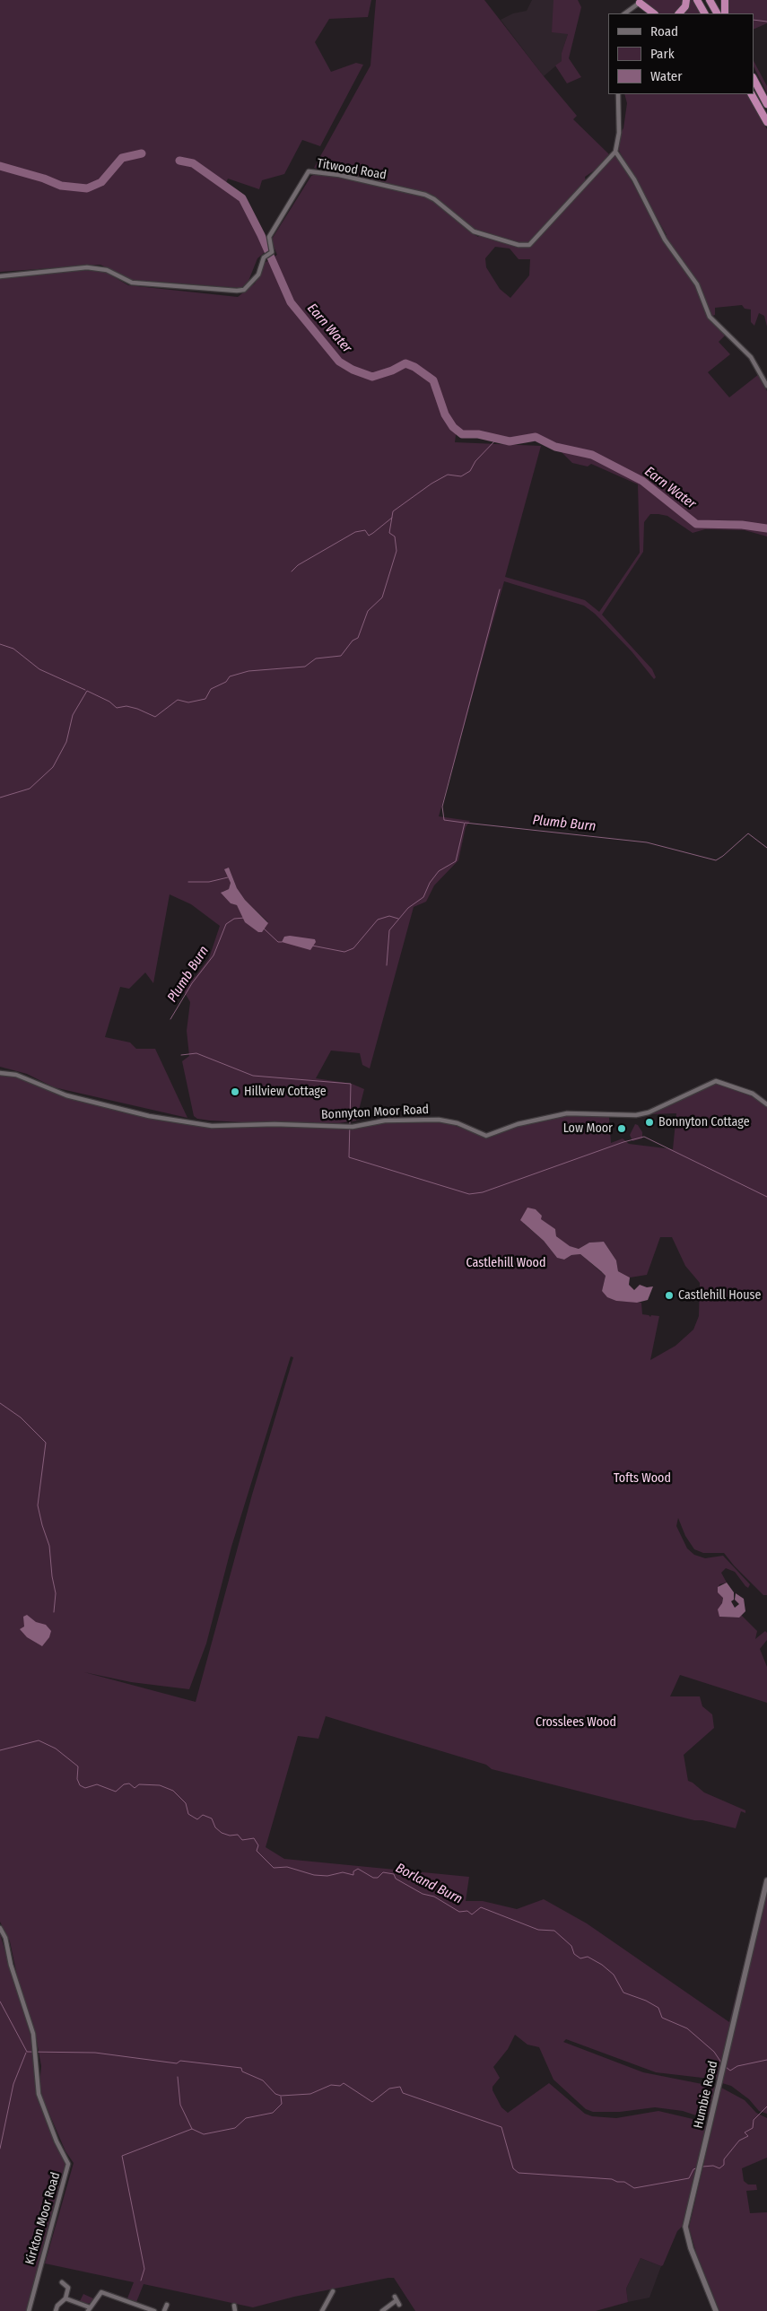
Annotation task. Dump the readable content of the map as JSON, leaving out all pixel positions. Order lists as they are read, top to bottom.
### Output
{
  "streets": {
    "street": [
      "Titwood Road",
      "Bonnyton Moor Road",
      "Humbie Road",
      "Kirkton Moor Road"
    ]
  },
  "water": ["Earn Water", "Plumb Burn", "Borland Burn"],
  "parks": ["Castlehill Wood", "Tofts Wood", "Crosslees Wood"],
  "places": [
    "Hillview Cottage",
    "Bonnyton Cottage",
    "Low Moor",
    "Castlehill House"
  ],
  "legend": ["Road", "Park", "Water"]
}
